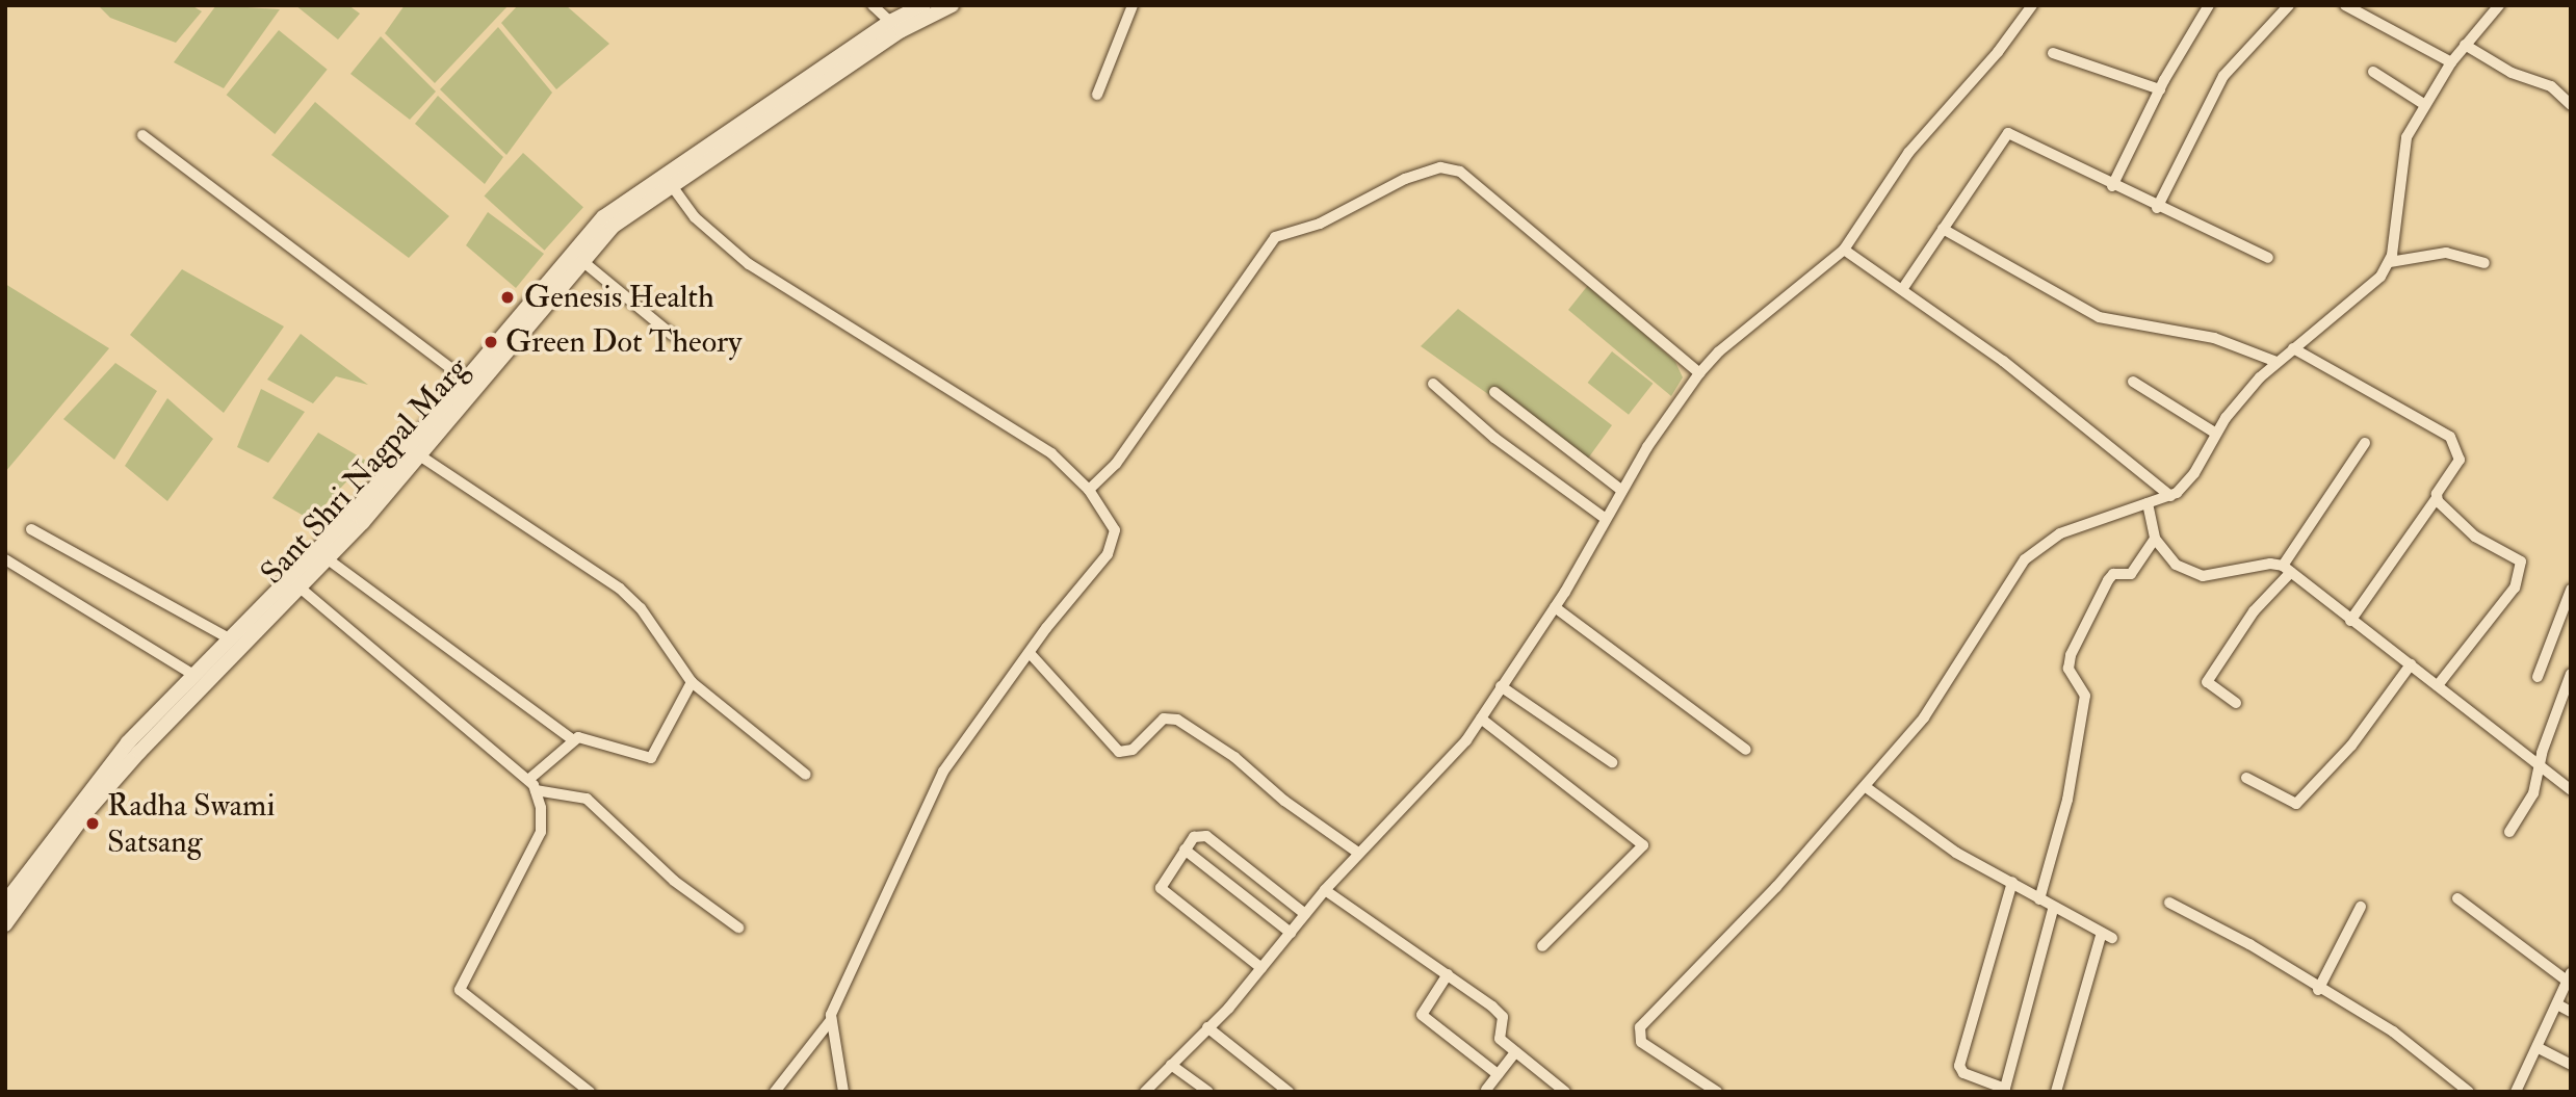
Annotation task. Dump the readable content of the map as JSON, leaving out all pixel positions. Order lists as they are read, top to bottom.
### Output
{
  "streets": {
    "street": ["Sant Shri Nagpal Marg"]
  },
  "places": ["Genesis Health", "Green Dot Theory", "Radha Swami Satsang"]
}
